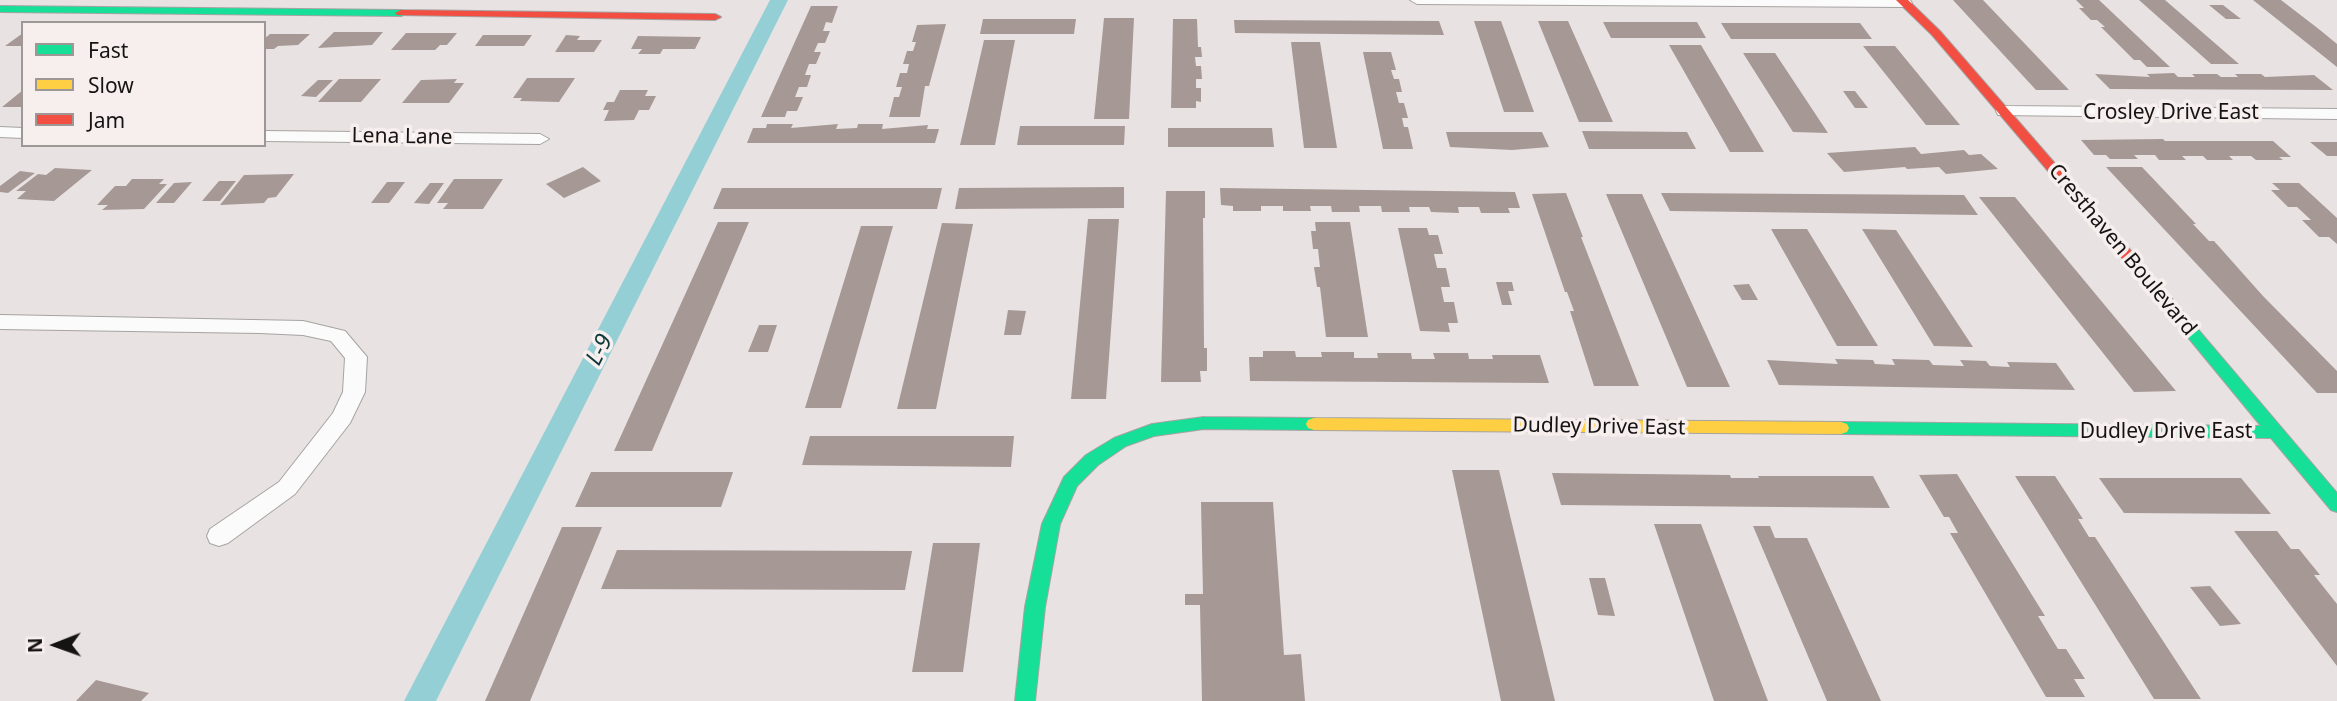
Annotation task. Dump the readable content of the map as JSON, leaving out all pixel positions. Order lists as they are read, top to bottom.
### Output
{
  "streets": {
    "street": [
      "Crosley Drive East",
      "Lena Lane",
      "Cresthaven Boulevard",
      "Dudley Drive East"
    ]
  },
  "crossings": [
    ["Crosley Drive East", "Cresthaven Boulevard"],
    ["Cresthaven Boulevard", "Dudley Drive East"]
  ],
  "water": ["L-9"],
  "legend": ["Fast", "Slow", "Jam"],
  "north": "left"
}
